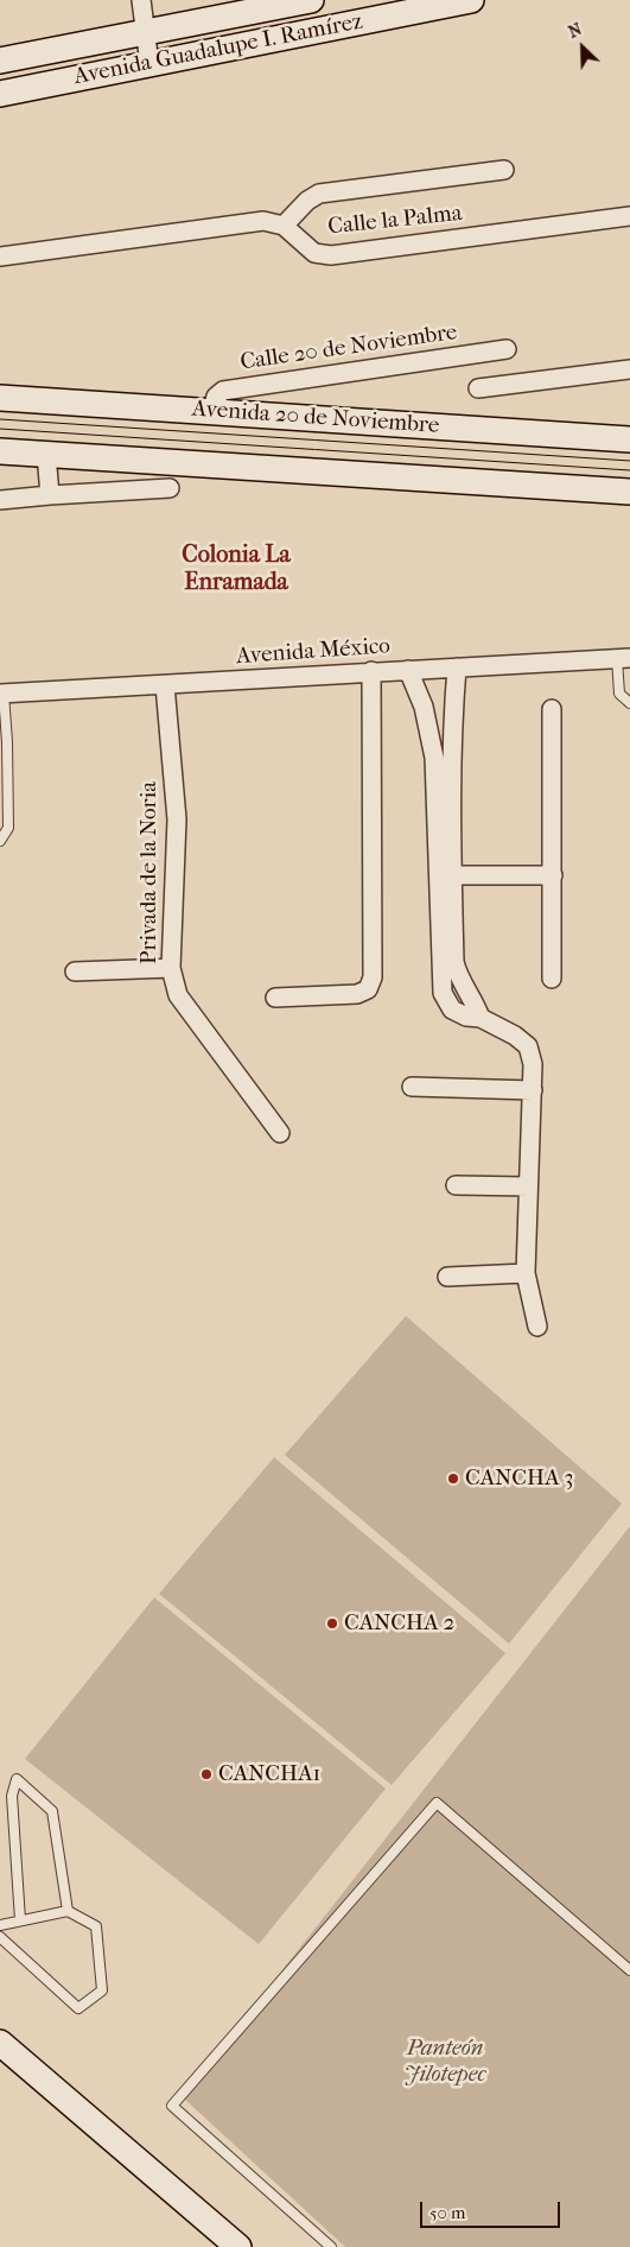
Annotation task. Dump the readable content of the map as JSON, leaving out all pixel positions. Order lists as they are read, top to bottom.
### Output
{
  "streets": {
    "main road": ["Avenida Guadalupe I. Ramírez", "Avenida 20 de Noviembre"],
    "street": [
      "Calle la Palma",
      "Calle 20 de Noviembre",
      "Avenida México",
      "Privada de la Noria"
    ]
  },
  "crossings": [
    ["Calle 20 de Noviembre", "Avenida 20 de Noviembre"],
    ["Avenida México", "Privada de la Noria"]
  ],
  "districts": ["Colonia La Enramada"],
  "parks": ["Panteón Jilotepec"],
  "places": ["CANCHA 3", "CANCHA 2", "CANCHA1"],
  "scale_bar": "50 m",
  "north": "top left"
}
